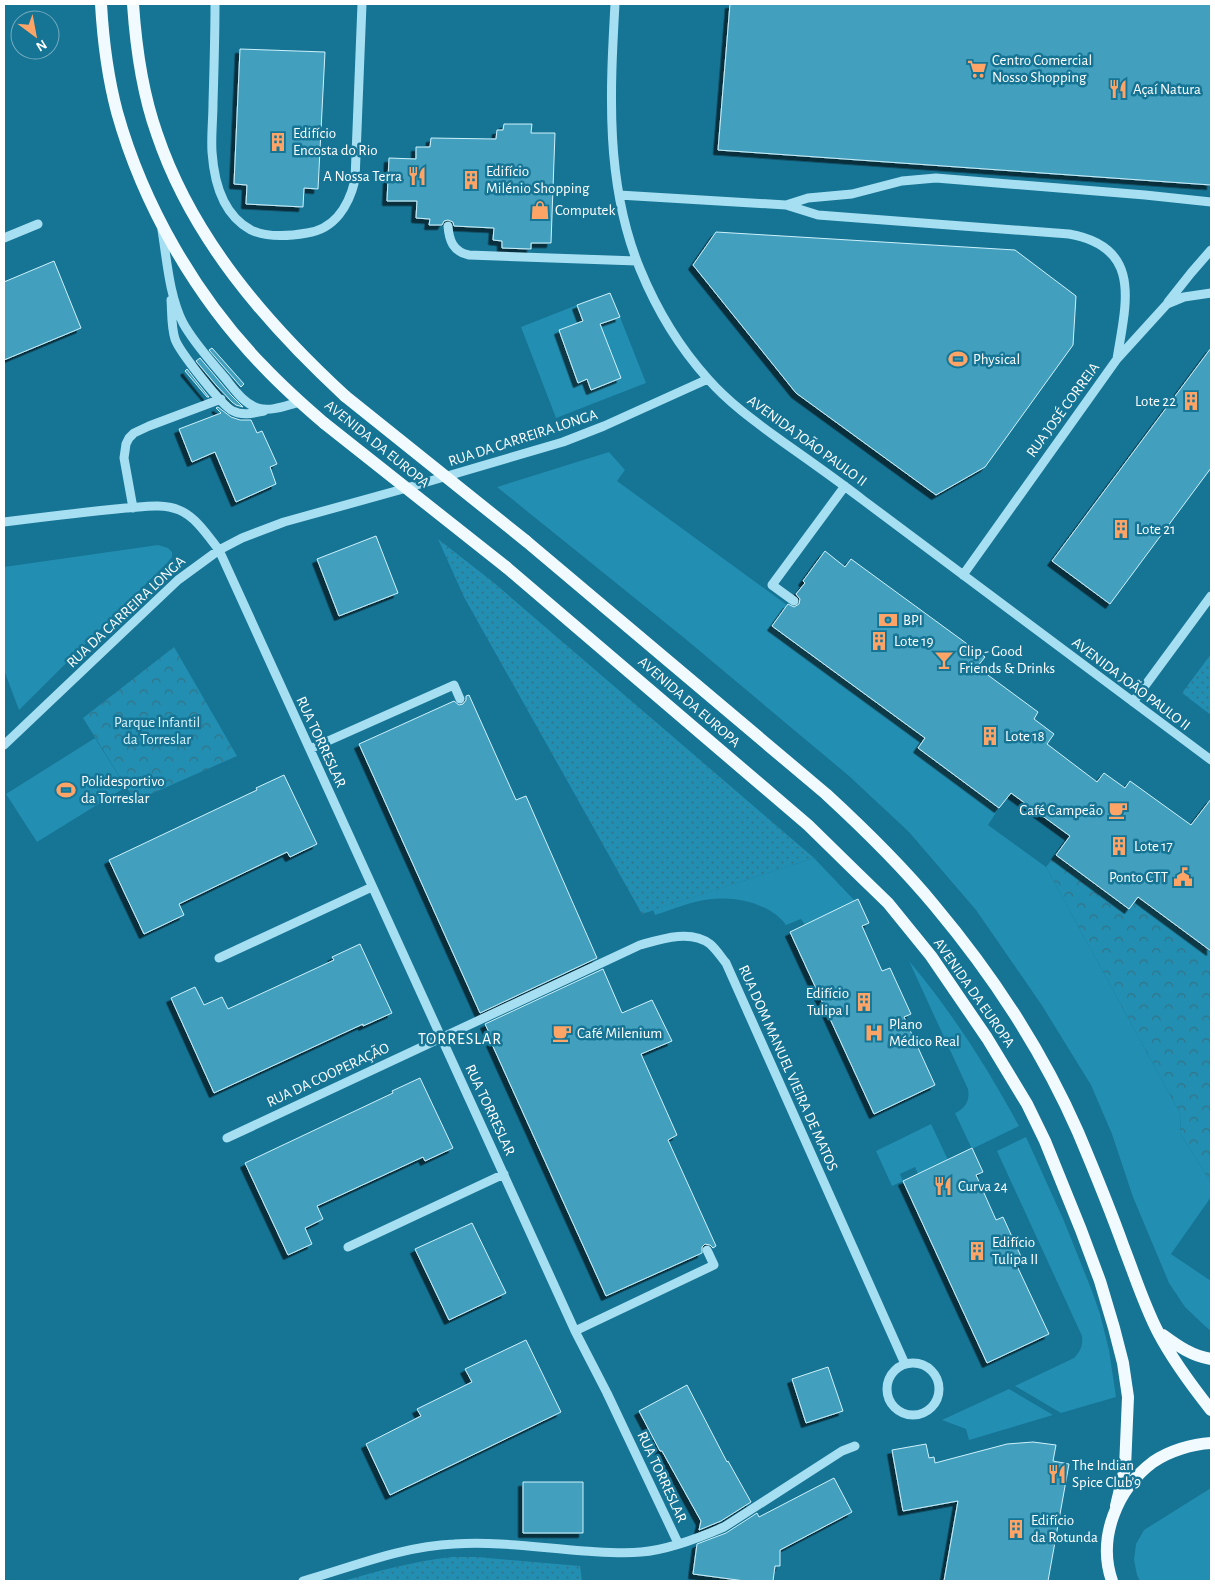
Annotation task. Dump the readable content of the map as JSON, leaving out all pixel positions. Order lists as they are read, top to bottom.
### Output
{
  "streets": {
    "main road": ["AVENIDA DA EUROPA"],
    "street": [
      "RUA JOSÉ CORREIA",
      "RUA DA CARREIRA LONGA",
      "AVENIDA JOÃO PAULO II",
      "RUA TORRESLAR",
      "RUA DOM MANUEL VIEIRA DE MATOS",
      "RUA DA COOPERAÇÃO"
    ]
  },
  "crossings": [
    ["RUA JOSÉ CORREIA", "AVENIDA JOÃO PAULO II"],
    ["RUA DA CARREIRA LONGA", "AVENIDA JOÃO PAULO II"],
    ["RUA DA CARREIRA LONGA", "RUA TORRESLAR"],
    ["RUA TORRESLAR", "RUA DOM MANUEL VIEIRA DE MATOS"],
    ["RUA TORRESLAR", "RUA DA COOPERAÇÃO"],
    ["RUA DOM MANUEL VIEIRA DE MATOS", "RUA DA COOPERAÇÃO"]
  ],
  "districts": ["TORRESLAR"],
  "parks": ["Parque Infantil da Torreslar"],
  "places": {
    "supermarket": ["Centro Comercial Nosso Shopping"],
    "restaurant": [
      "Açaí Natura",
      "A Nossa Terra",
      "Curva 24",
      "The Indian Spice Club’9"
    ],
    "building": [
      "Edifício Encosta do Rio",
      "Edifício Milénio Shopping",
      "Lote 22",
      "Lote 21",
      "Lote 19",
      "Lote 18",
      "Lote 17",
      "Edifício Tulipa I",
      "Edifício Tulipa II",
      "Edifício da Rotunda"
    ],
    "shop": ["Computek"],
    "sports": ["Physical", "Polidesportivo da Torreslar"],
    "bank": ["BPI"],
    "bar": ["Clip - Good Friends & Drinks"],
    "cafe": ["Café Campeão", "Café Milenium"],
    "public building": ["Ponto CTT"],
    "hospital": ["Plano Médico Real"]
  },
  "north": "bottom right"
}
